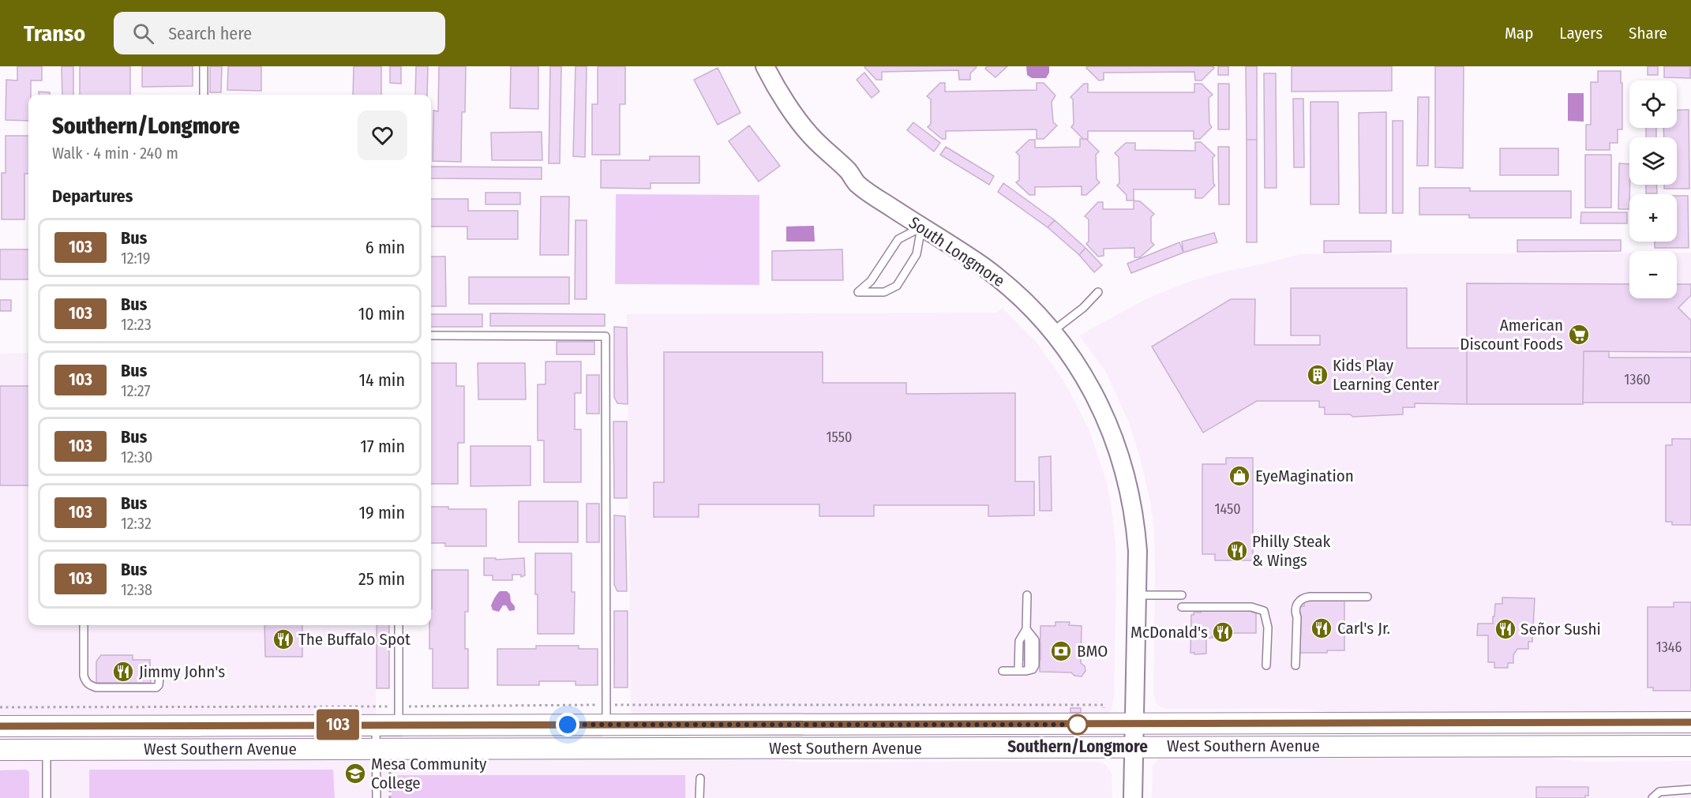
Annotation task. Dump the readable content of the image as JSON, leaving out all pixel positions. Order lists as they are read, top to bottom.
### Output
{
  "streets": {
    "main road": ["West Southern Avenue"],
    "street": ["South Longmore"]
  },
  "crossings": [
    ["South Longmore", "West Southern Avenue"]
  ],
  "places": {
    "supermarket": ["American Discount Foods"],
    "building": ["Kids Play Learning Center"],
    "shop": ["EyeMagination"],
    "restaurant": [
      "Philly Steak & Wings",
      "Carl's Jr.",
      "Señor Sushi",
      "McDonald's",
      "The Buffalo Spot",
      "Jimmy John's"
    ],
    "bank": ["BMO"],
    "other": ["Southern/Longmore"],
    "school or university": ["Mesa Community College"]
  },
  "lines": ["bus line 103"],
  "house_numbers": [
    "1360",
    "1550",
    "1450",
    "1346"
  ],
  "page": {
    "header": "Transo",
    "search": "Search here",
    "nav": ["Map", "Layers", "Share"],
    "on_map": "103",
    "map_buttons": ["+", "−"],
    "heading": [
      ["Southern/Longmore", "Walk · 4 min · 240 m"],
      "Departures"
    ],
    "list": [
      {
        "mark": "103",
        "name": "Bus",
        "note": "12:19",
        "value": "6 min"
      },
      {
        "mark": "103",
        "name": "Bus",
        "note": "12:23",
        "value": "10 min"
      },
      {
        "mark": "103",
        "name": "Bus",
        "note": "12:27",
        "value": "14 min"
      },
      {
        "mark": "103",
        "name": "Bus",
        "note": "12:30",
        "value": "17 min"
      },
      {
        "mark": "103",
        "name": "Bus",
        "note": "12:32",
        "value": "19 min"
      },
      {
        "mark": "103",
        "name": "Bus",
        "note": "12:38",
        "value": "25 min"
      }
    ]
  }
}
